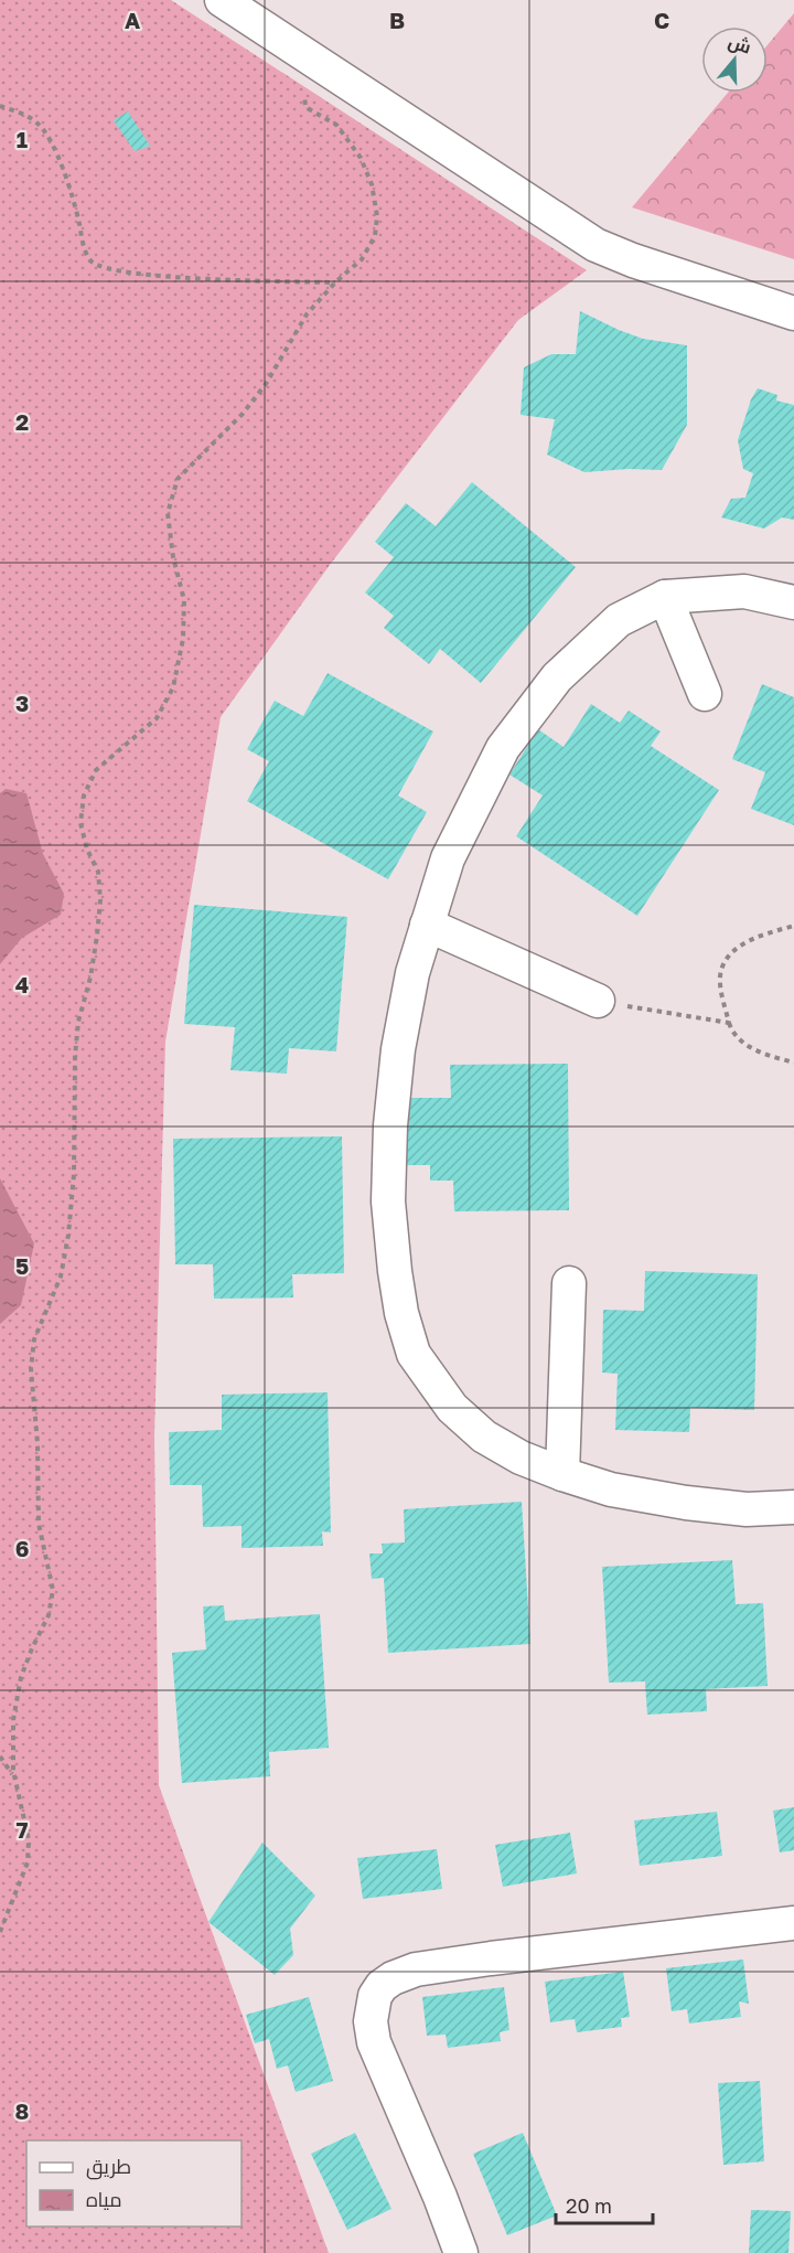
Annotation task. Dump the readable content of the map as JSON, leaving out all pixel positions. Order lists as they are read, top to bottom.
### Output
{
  "legend": ["طريق", "مياه"],
  "scale_bar": "20 m",
  "north": "top",
  "grid": {
    "columns": ["A", "B", "C"],
    "rows": [
      "1",
      "2",
      "3",
      "4",
      "5",
      "6",
      "7",
      "8"
    ]
  }
}
